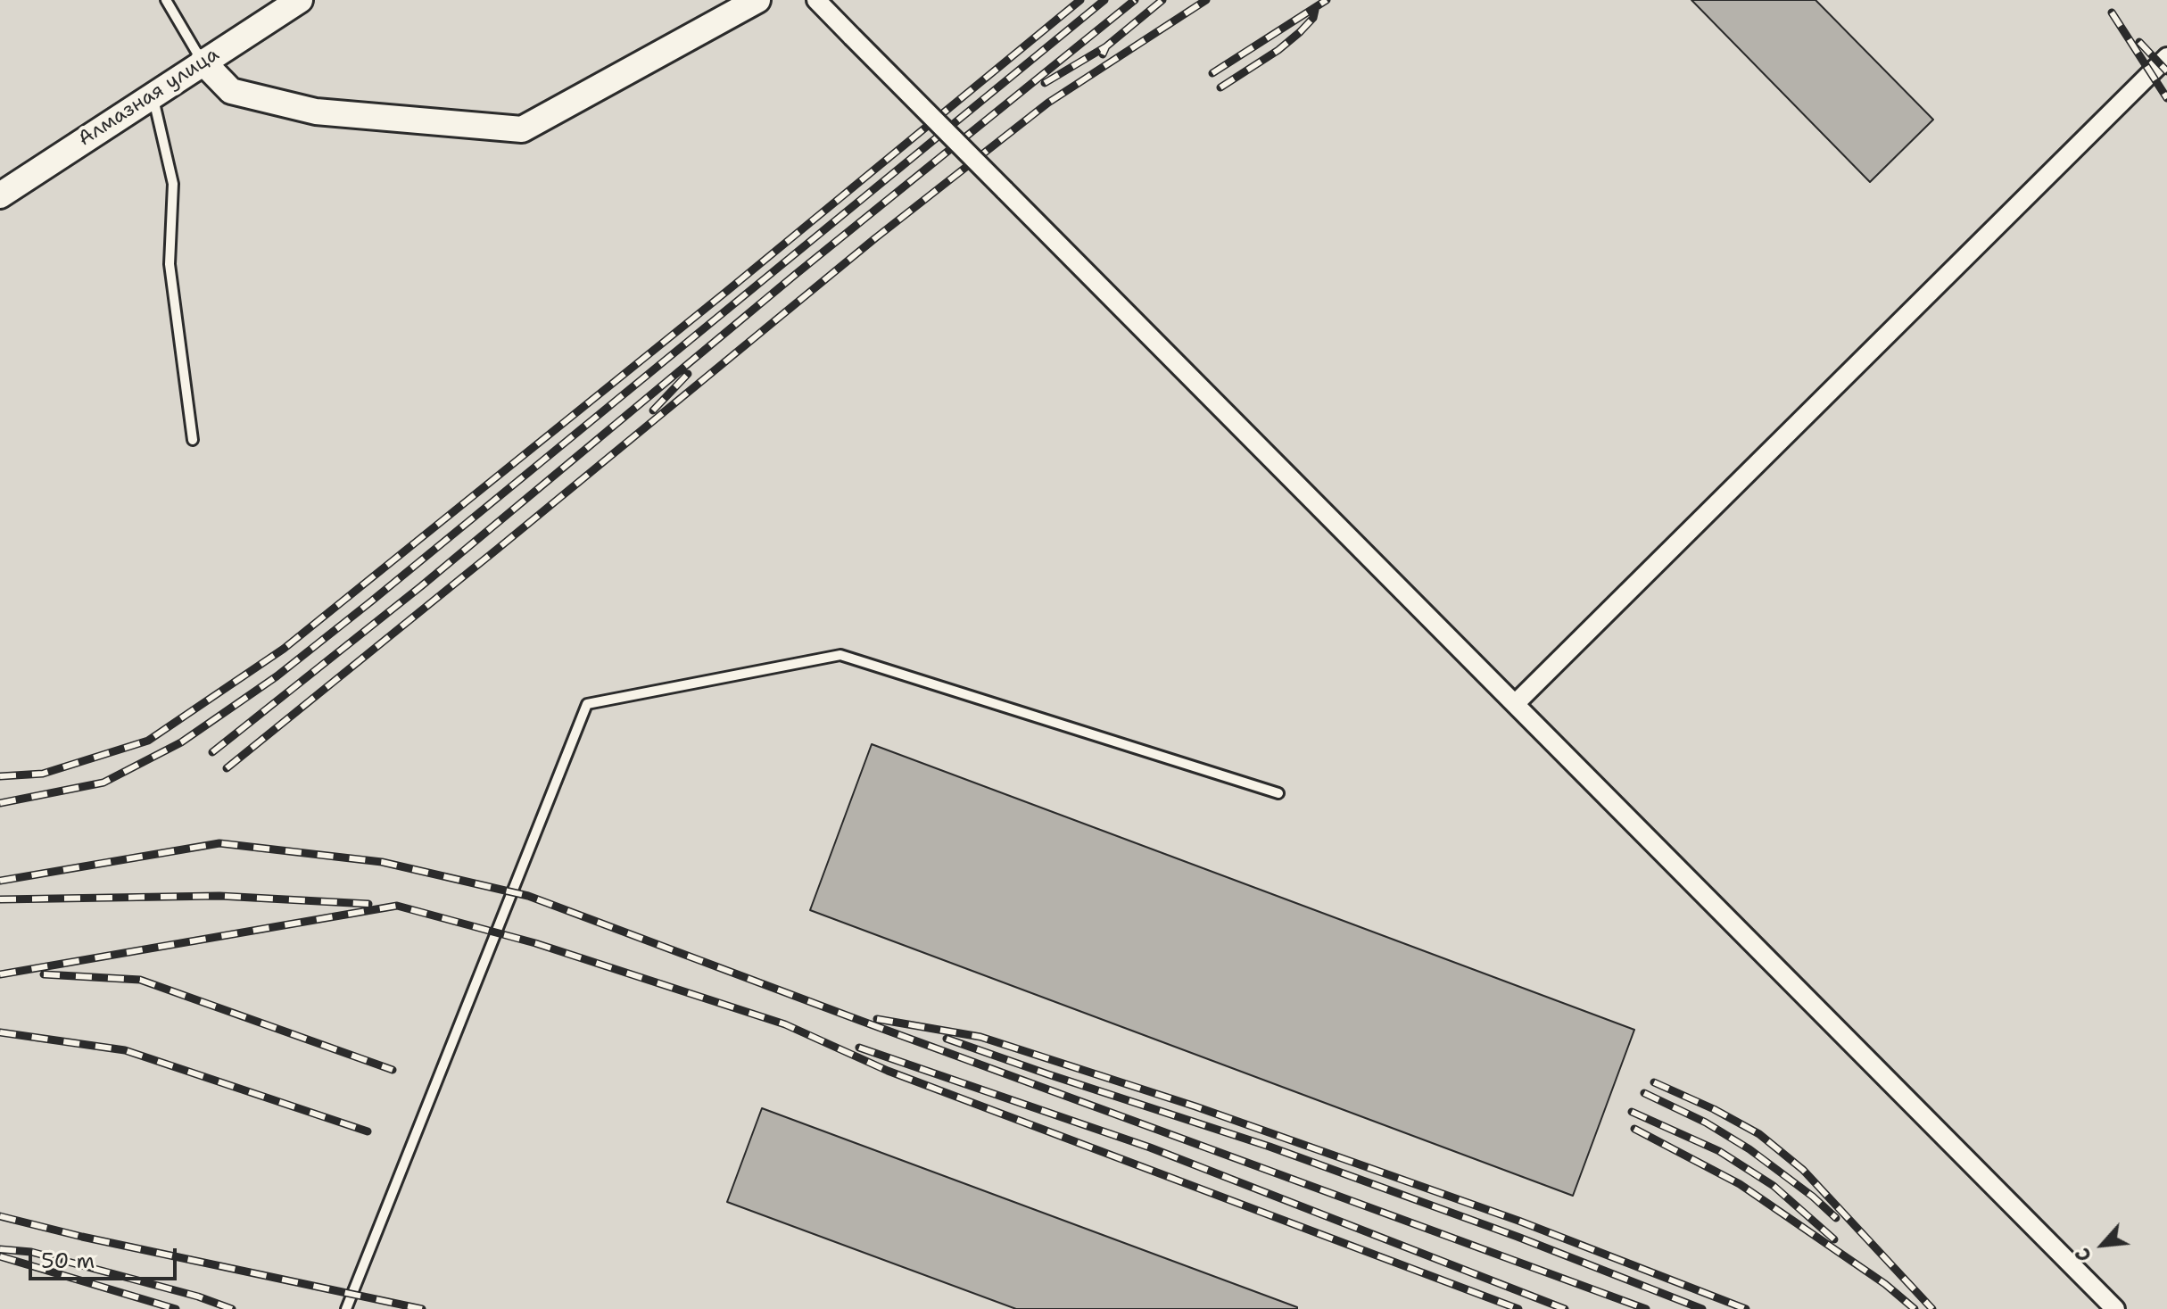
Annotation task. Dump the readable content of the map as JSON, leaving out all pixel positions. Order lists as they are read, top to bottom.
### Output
{
  "streets": {
    "street": ["Алмазная улица"]
  },
  "scale_bar": "50 m",
  "north": "bottom left"
}
